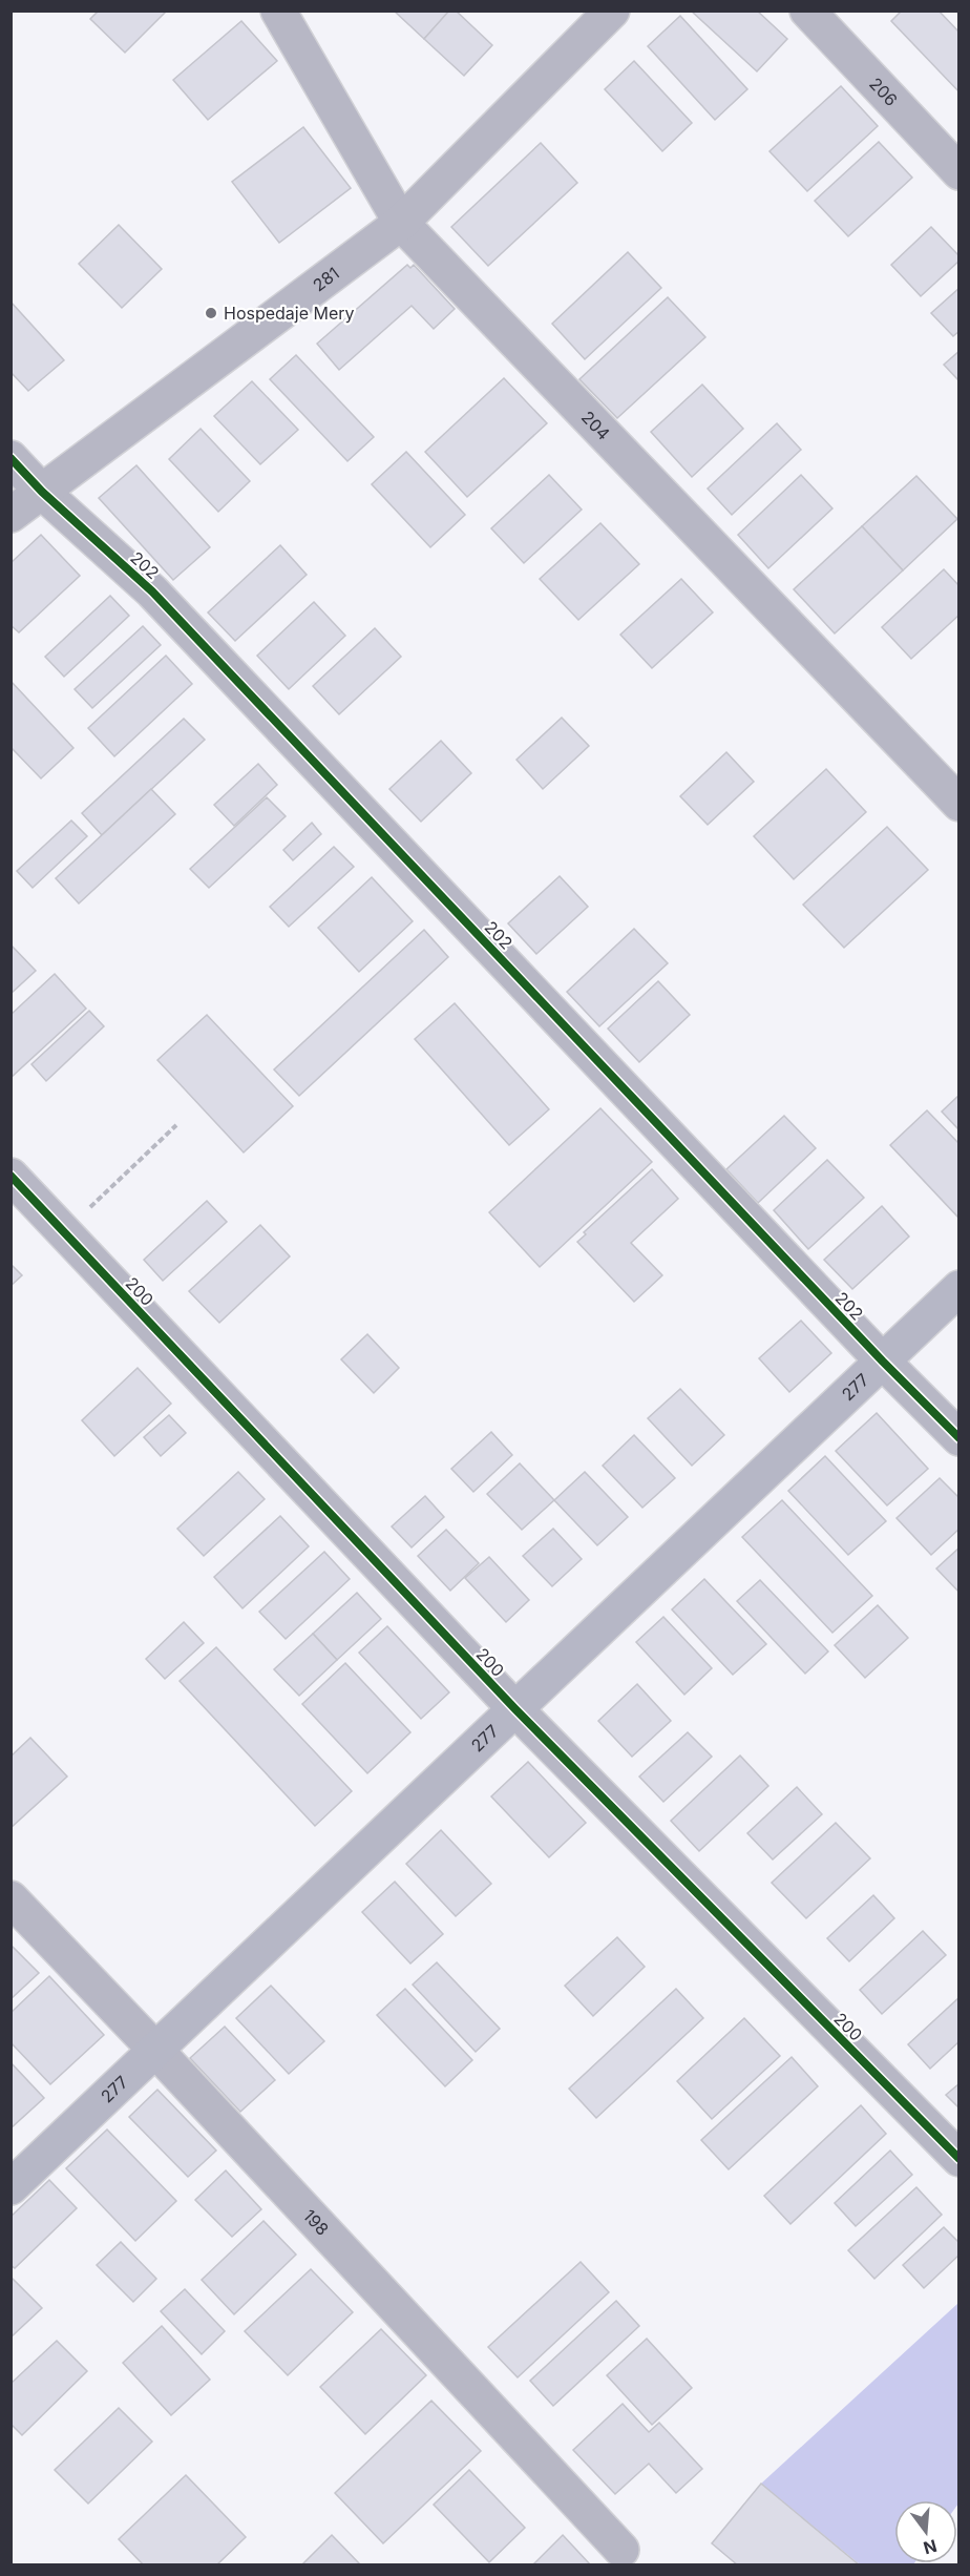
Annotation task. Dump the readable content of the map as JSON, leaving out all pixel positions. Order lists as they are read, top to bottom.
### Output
{
  "streets": {
    "street": [
      "206",
      "281",
      "204",
      "202",
      "200",
      "277",
      "198"
    ]
  },
  "crossings": [
    ["281", "204"],
    ["281", "202"],
    ["202", "277"],
    ["200", "277"],
    ["277", "198"]
  ],
  "places": ["Hospedaje Mery"],
  "north": "bottom"
}
